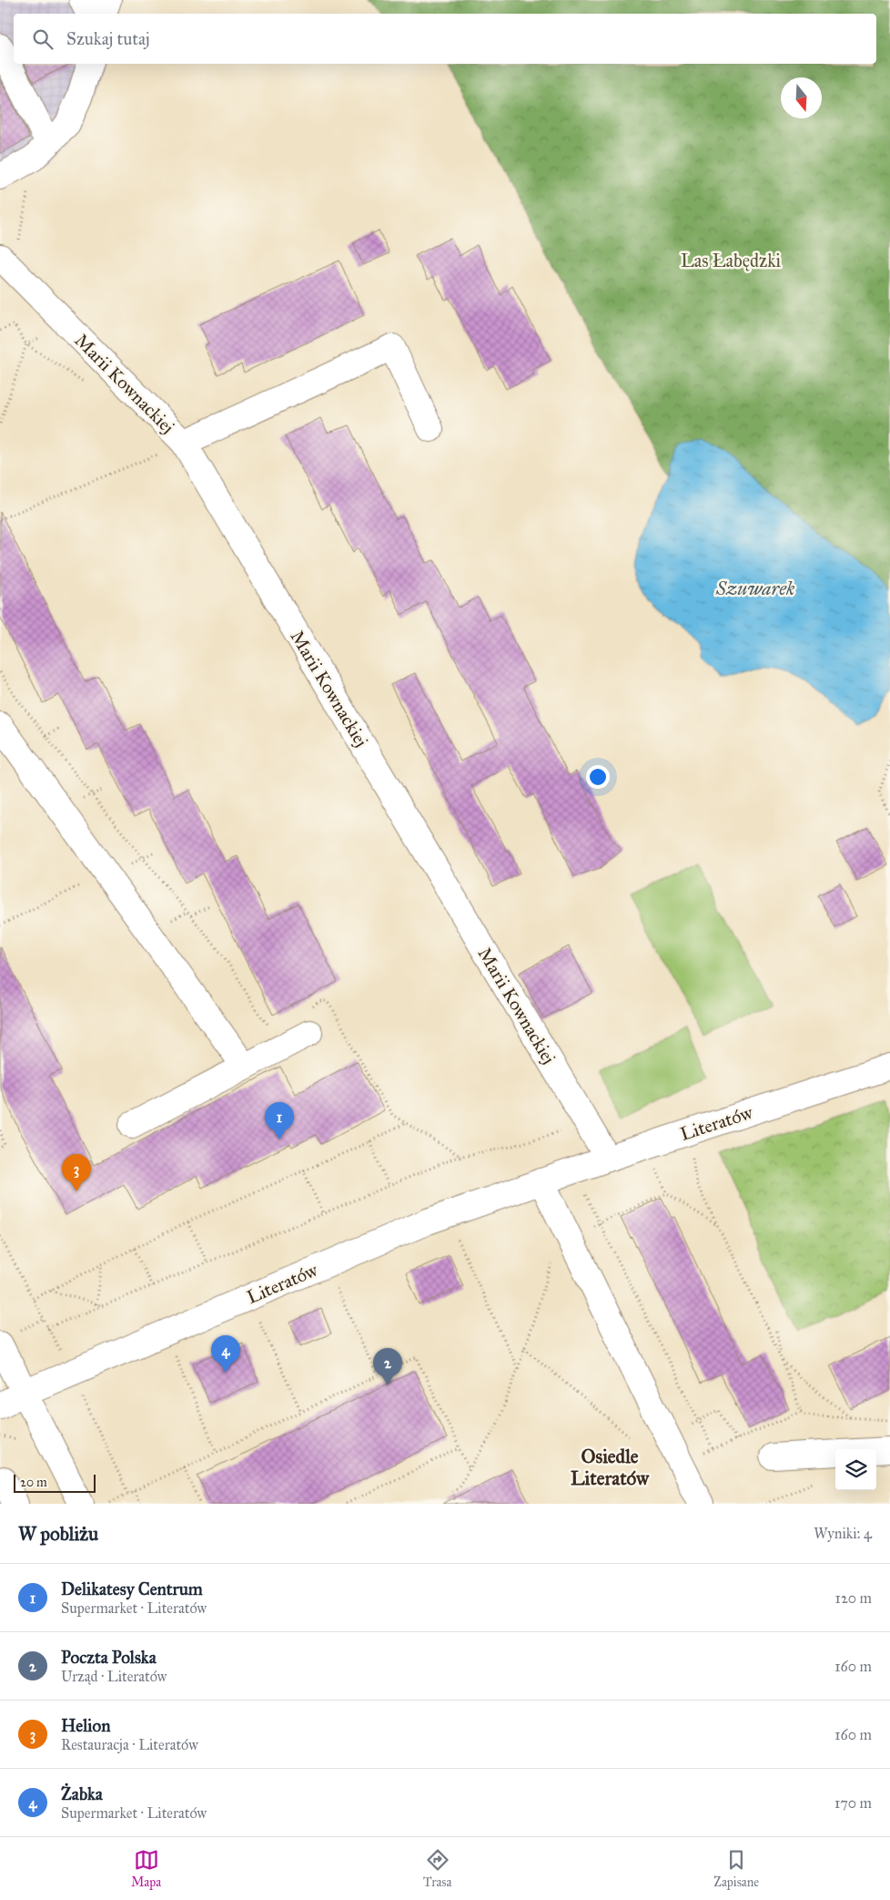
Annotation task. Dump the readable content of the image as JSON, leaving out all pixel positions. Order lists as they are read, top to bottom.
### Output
{
  "streets": {
    "street": ["Marii Kownackiej", "Literatów"]
  },
  "crossings": [
    ["Marii Kownackiej", "Literatów"]
  ],
  "districts": ["Osiedle Literatów"],
  "water": ["Szuwarek"],
  "parks": ["Las Łabędzki"],
  "scale_bar": "20 m",
  "north": "bottom",
  "page": {
    "search": "Szukaj tutaj",
    "pins": [
      "1",
      "3",
      "4",
      "2"
    ],
    "scale": "20 m",
    "heading": ["W pobliżu", "Wyniki: 4"],
    "list": [
      {
        "mark": "1",
        "name": "Delikatesy Centrum",
        "note": "Supermarket · Literatów",
        "value": "120 m"
      },
      {
        "mark": "2",
        "name": "Poczta Polska",
        "note": "Urząd · Literatów",
        "value": "160 m"
      },
      {
        "mark": "3",
        "name": "Helion",
        "note": "Restauracja · Literatów",
        "value": "160 m"
      },
      {
        "mark": "4",
        "name": "Żabka",
        "note": "Supermarket · Literatów",
        "value": "170 m"
      }
    ],
    "nav": ["Mapa", "Trasa", "Zapisane"]
  }
}
